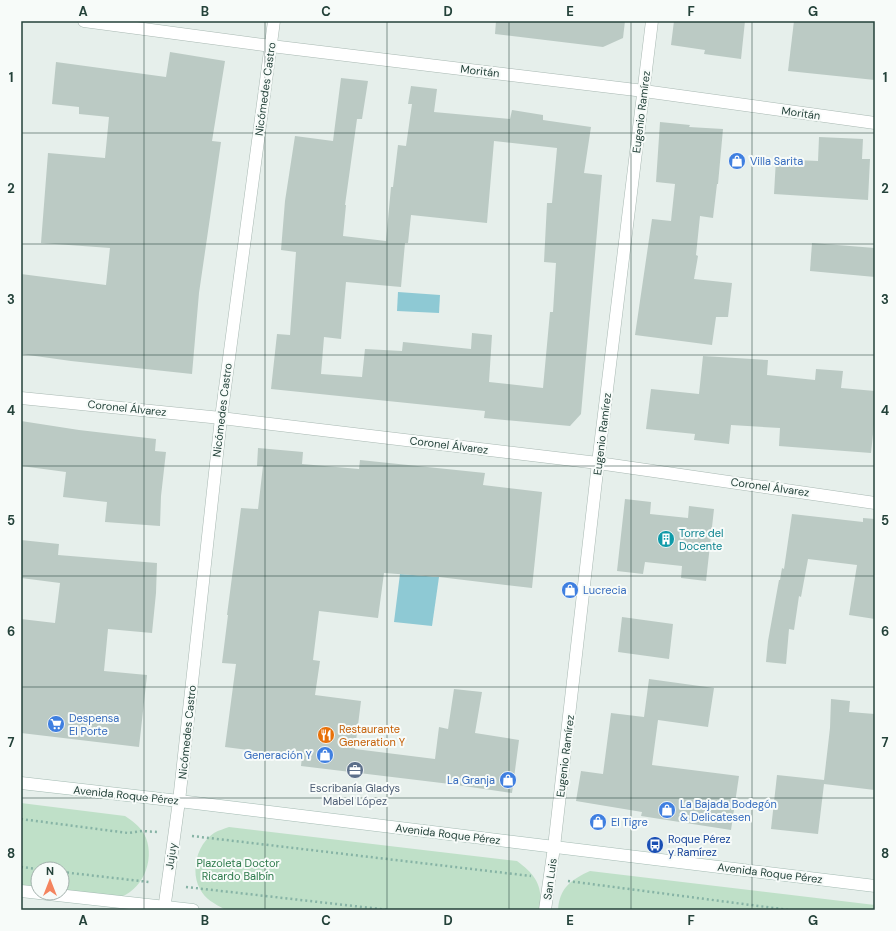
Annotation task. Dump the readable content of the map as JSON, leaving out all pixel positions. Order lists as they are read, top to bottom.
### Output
{
  "streets": {
    "street": [
      "Moritán",
      "Nicómedes Castro",
      "Eugenio Ramírez",
      "Coronel Álvarez",
      "Avenida Roque Pérez",
      "Jujuy",
      "San Luis"
    ]
  },
  "crossings": [
    ["Moritán", "Nicómedes Castro"],
    ["Moritán", "Eugenio Ramírez"],
    ["Nicómedes Castro", "Coronel Álvarez"],
    ["Nicómedes Castro", "Avenida Roque Pérez"],
    ["Nicómedes Castro", "Jujuy"],
    ["Eugenio Ramírez", "Coronel Álvarez"],
    ["Eugenio Ramírez", "Avenida Roque Pérez"],
    ["Eugenio Ramírez", "San Luis"],
    ["Avenida Roque Pérez", "Jujuy"],
    ["Avenida Roque Pérez", "San Luis"]
  ],
  "parks": ["Plazoleta Doctor Ricardo Balbín"],
  "places": {
    "shop": [
      "Villa Sarita",
      "Lucrecia",
      "Generación Y",
      "La Granja",
      "La Bajada Bodegón & Delicatesen",
      "El Tigre"
    ],
    "building": ["Torre del Docente"],
    "supermarket": ["Despensa El Porte"],
    "restaurant": ["Restaurante Generation Y"],
    "office": ["Escribanía Gladys Mabel López"],
    "bus stop": ["Roque Pérez y Ramírez"]
  },
  "north": "top",
  "grid": {
    "columns": [
      "A",
      "B",
      "C",
      "D",
      "E",
      "F",
      "G"
    ],
    "rows": [
      "1",
      "2",
      "3",
      "4",
      "5",
      "6",
      "7",
      "8"
    ]
  }
}
